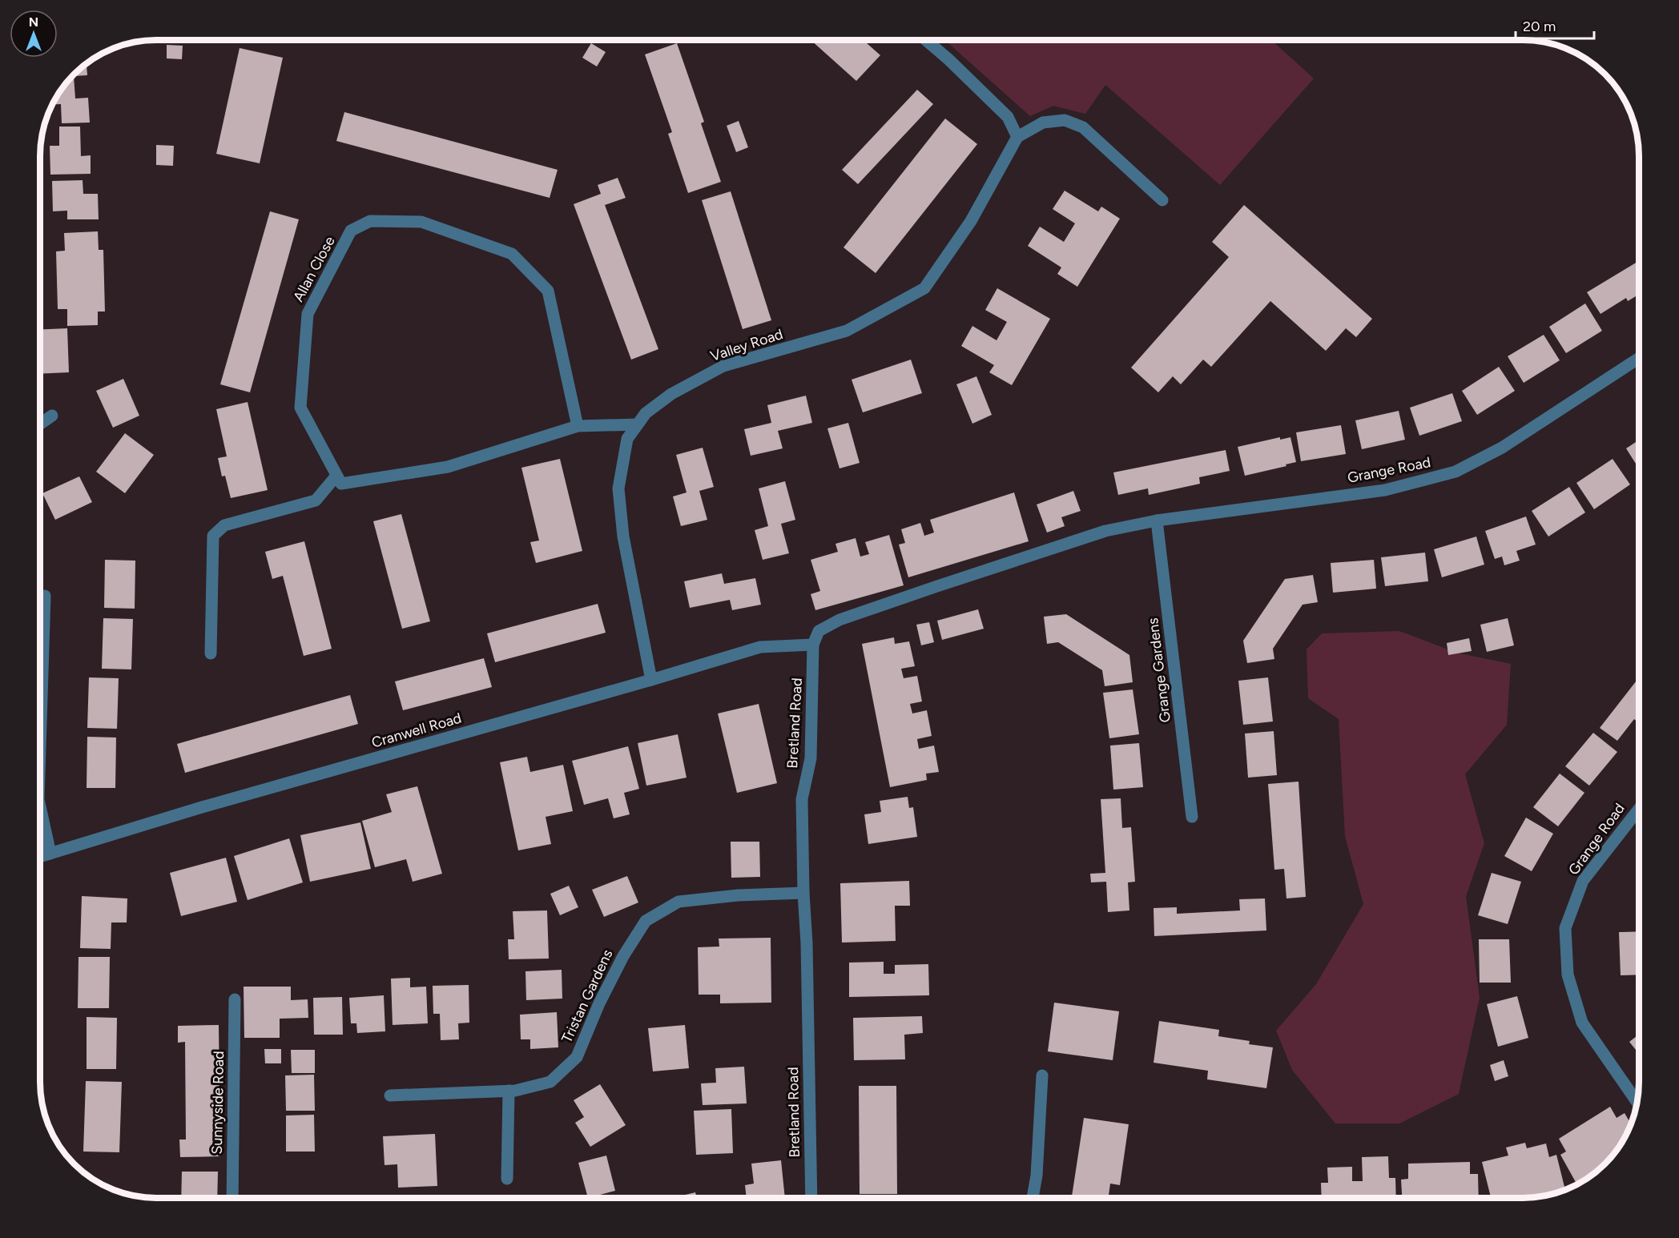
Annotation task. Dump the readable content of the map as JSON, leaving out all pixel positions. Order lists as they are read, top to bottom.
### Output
{
  "streets": {
    "street": [
      "Allan Close",
      "Valley Road",
      "Grange Road",
      "Grange Gardens",
      "Bretland Road",
      "Cranwell Road",
      "Tristan Gardens",
      "Sunnyside Road"
    ]
  },
  "crossings": [
    ["Valley Road", "Cranwell Road"],
    ["Grange Road", "Grange Gardens"],
    ["Grange Road", "Bretland Road"],
    ["Grange Road", "Cranwell Road"],
    ["Bretland Road", "Cranwell Road"],
    ["Bretland Road", "Tristan Gardens"]
  ],
  "scale_bar": "20 m",
  "north": "top"
}
